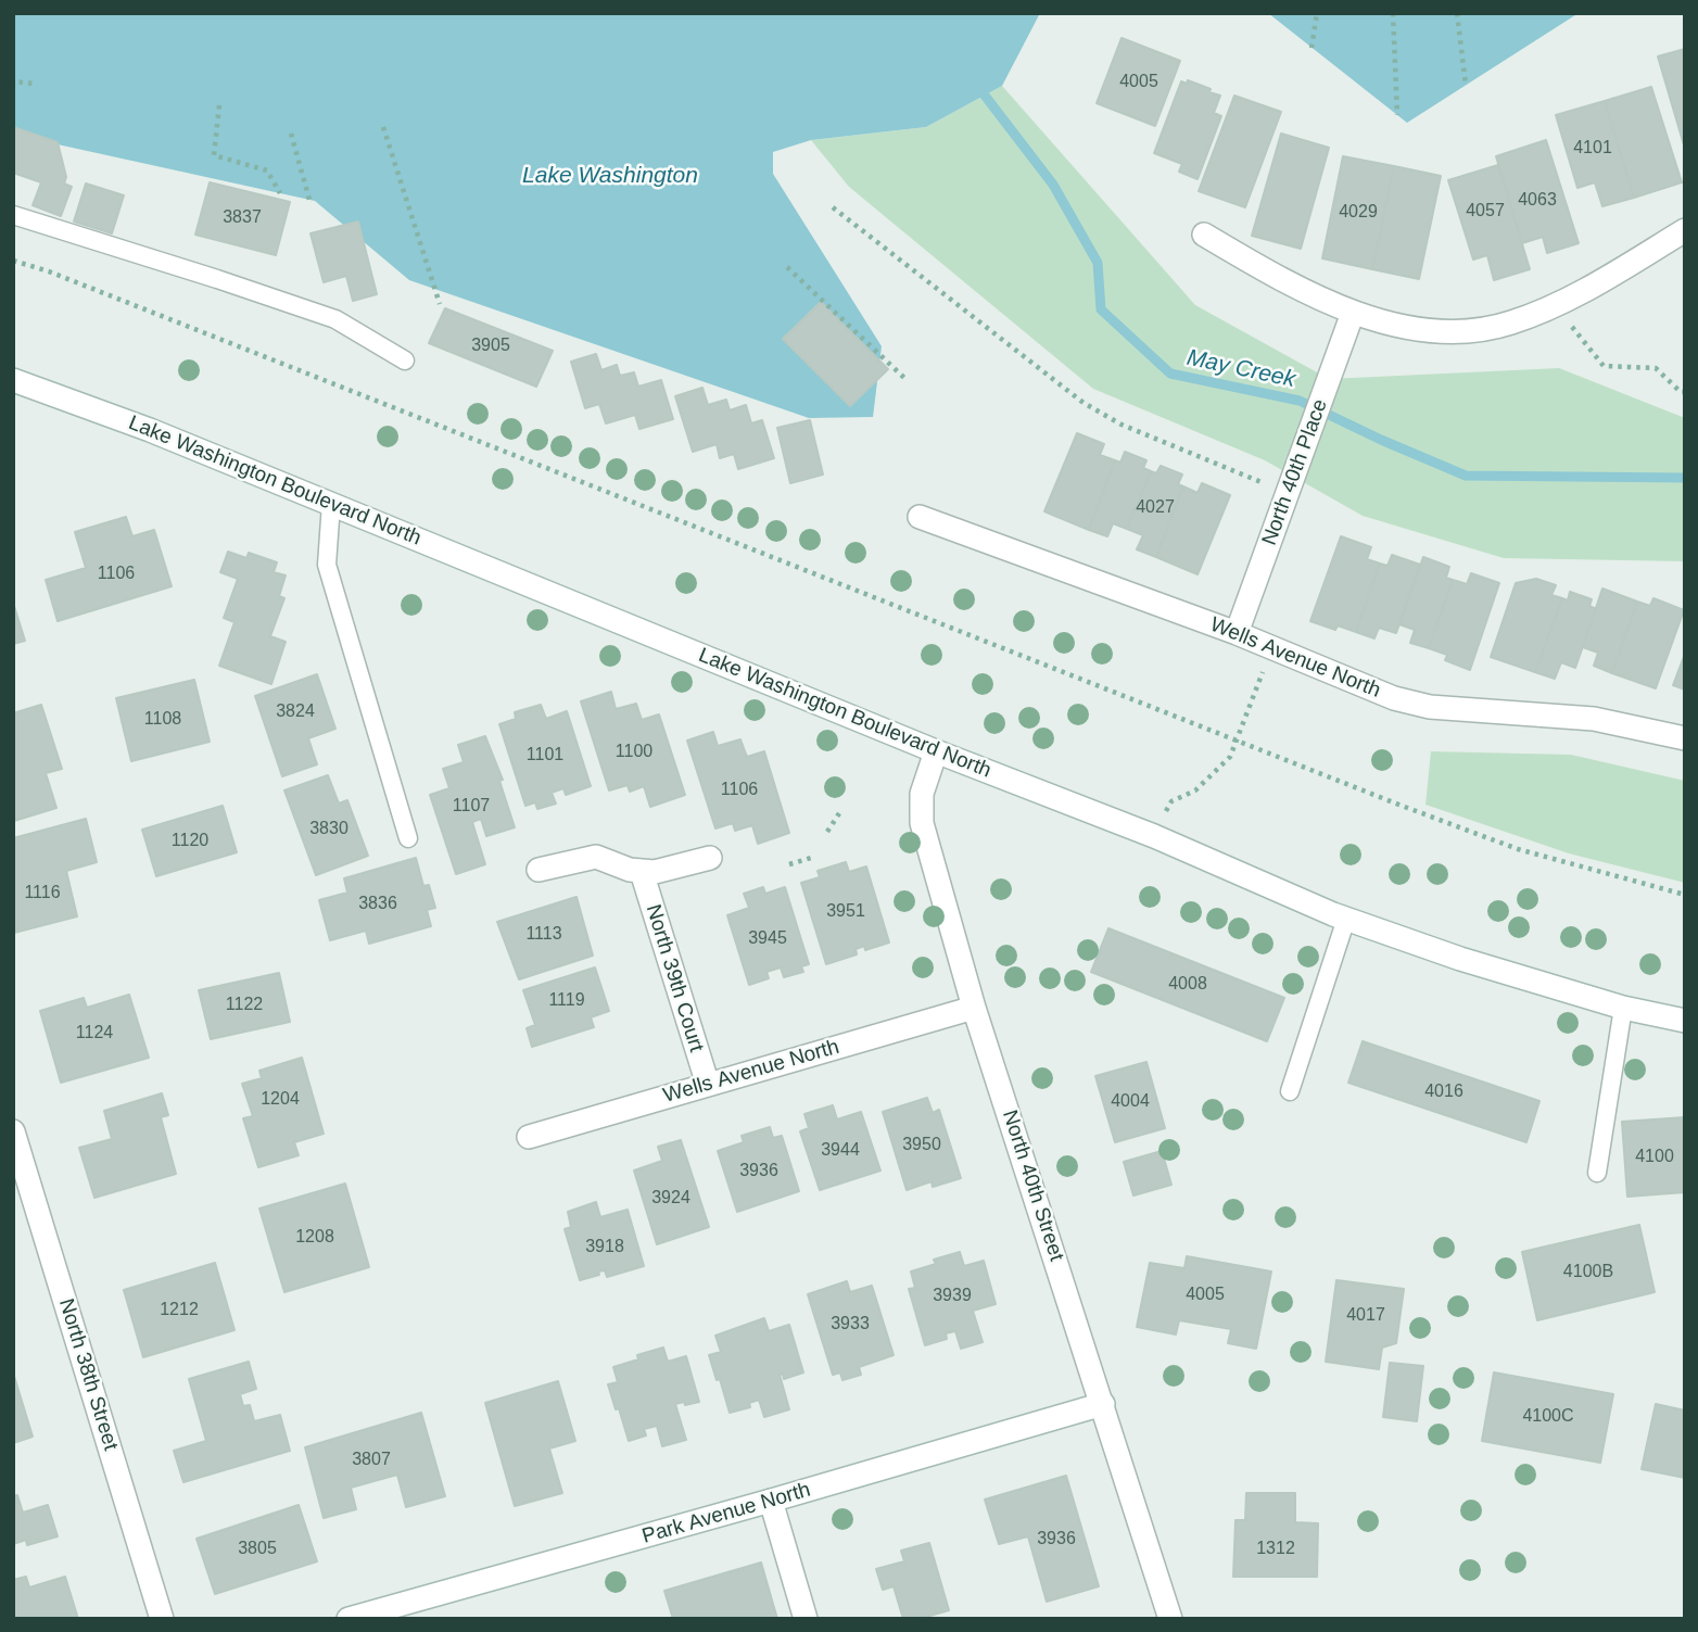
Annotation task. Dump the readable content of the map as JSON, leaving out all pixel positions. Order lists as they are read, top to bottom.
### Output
{
  "streets": {
    "street": [
      "North 40th Place",
      "Lake Washington Boulevard North",
      "Wells Avenue North",
      "North 39th Court",
      "North 40th Street",
      "North 38th Street",
      "Park Avenue North"
    ]
  },
  "crossings": [
    ["North 40th Place", "Wells Avenue North"],
    ["Lake Washington Boulevard North", "North 40th Street"],
    ["Wells Avenue North", "North 39th Court"],
    ["Wells Avenue North", "North 40th Street"],
    ["North 40th Street", "Park Avenue North"]
  ],
  "water": ["Lake Washington", "May Creek"],
  "house_numbers": [
    "4005",
    "4101",
    "4063",
    "4057",
    "4029",
    "3837",
    "3905",
    "4027",
    "1106",
    "3824",
    "1108",
    "1100",
    "1101",
    "1106",
    "1107",
    "3830",
    "1120",
    "1116",
    "3836",
    "3951",
    "1113",
    "3945",
    "4008",
    "1119",
    "1122",
    "1124",
    "4016",
    "1204",
    "4004",
    "3950",
    "3944",
    "4100",
    "3936",
    "3924",
    "1208",
    "3918",
    "4100B",
    "4005",
    "3939",
    "1212",
    "4017",
    "3933",
    "4100C",
    "3807",
    "3936",
    "3805",
    "1312"
  ]
}
